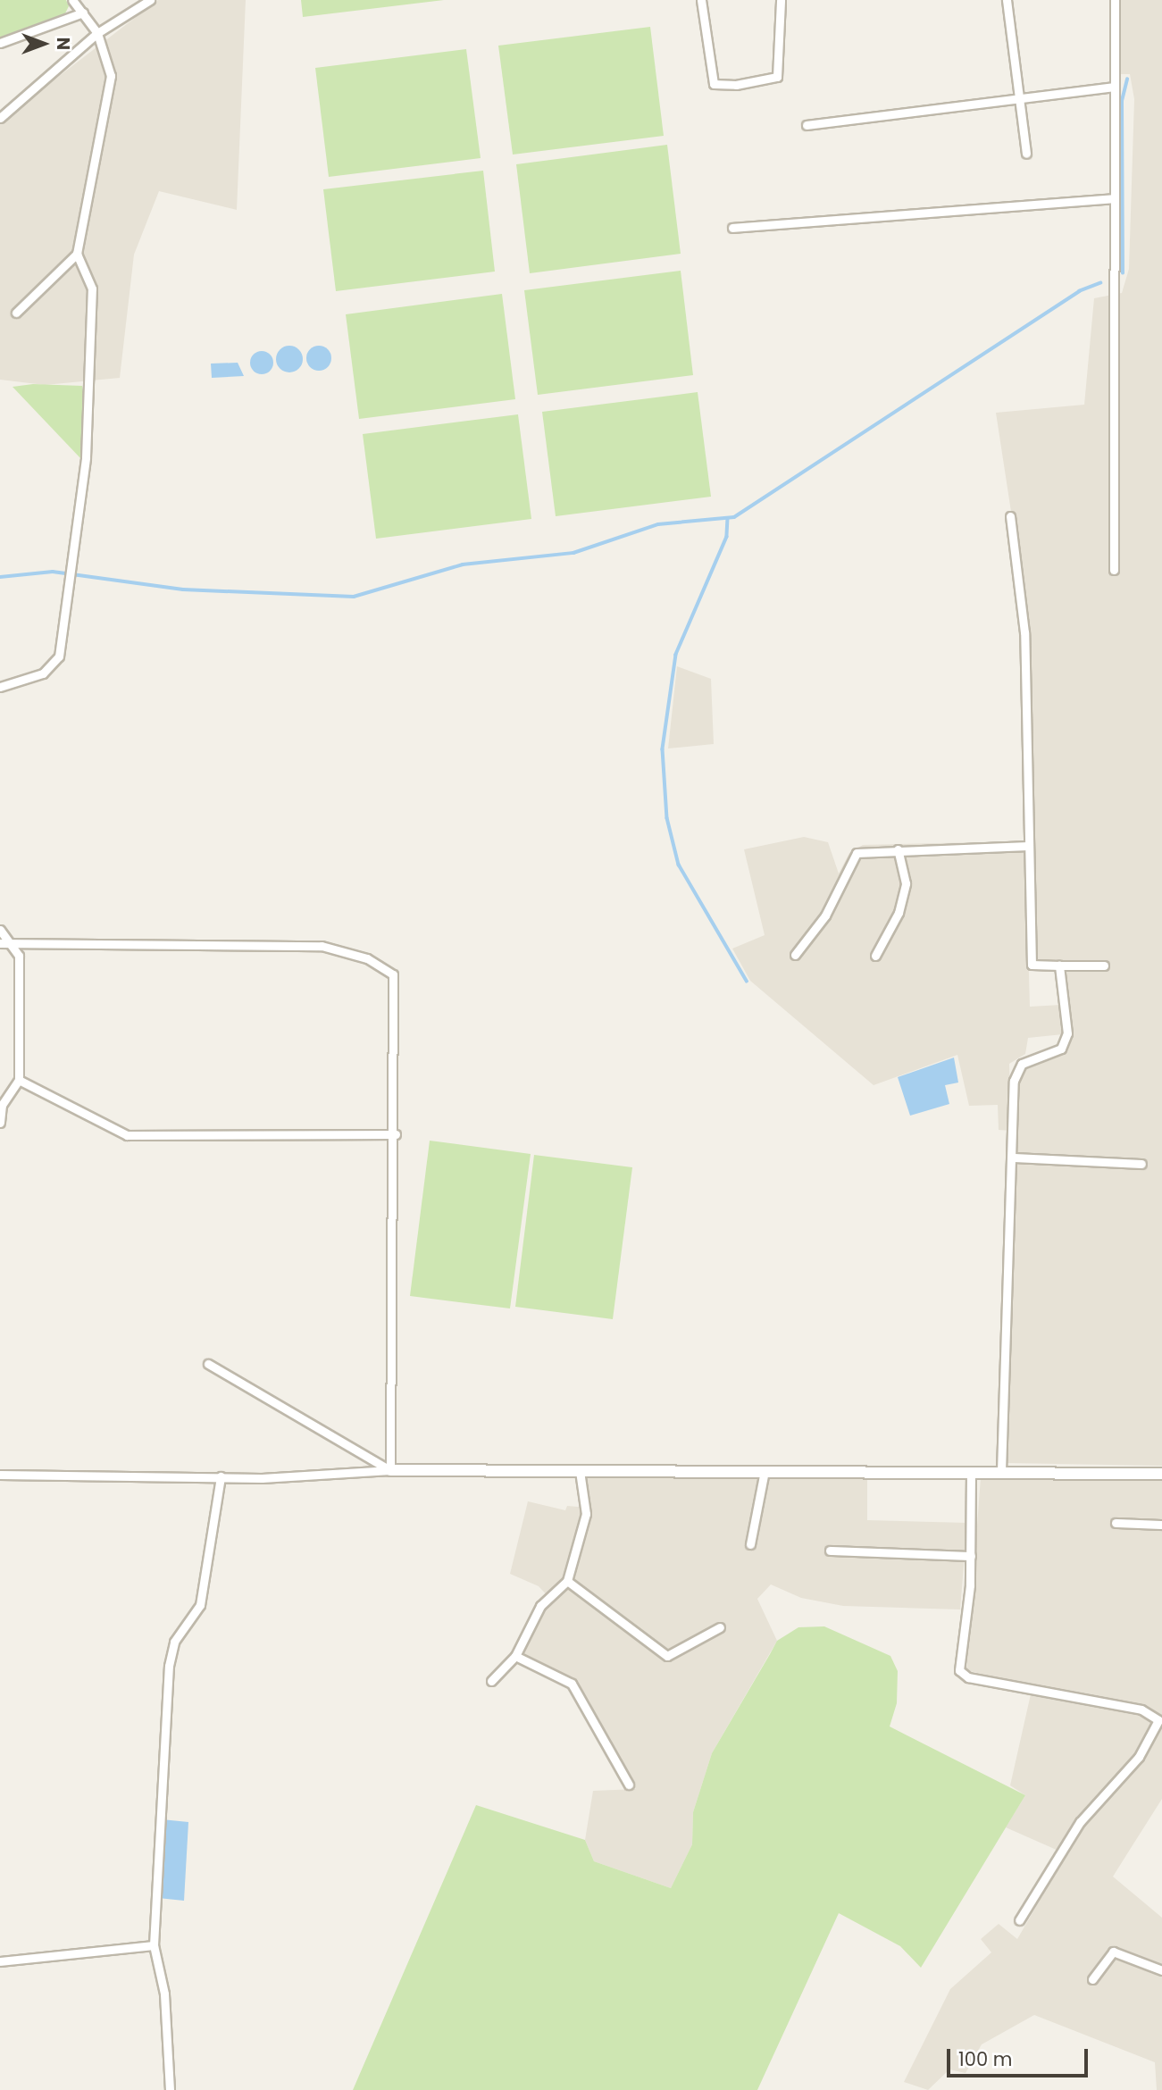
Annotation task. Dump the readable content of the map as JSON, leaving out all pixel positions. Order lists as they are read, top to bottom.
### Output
{
  "scale_bar": "100 m",
  "north": "right"
}
